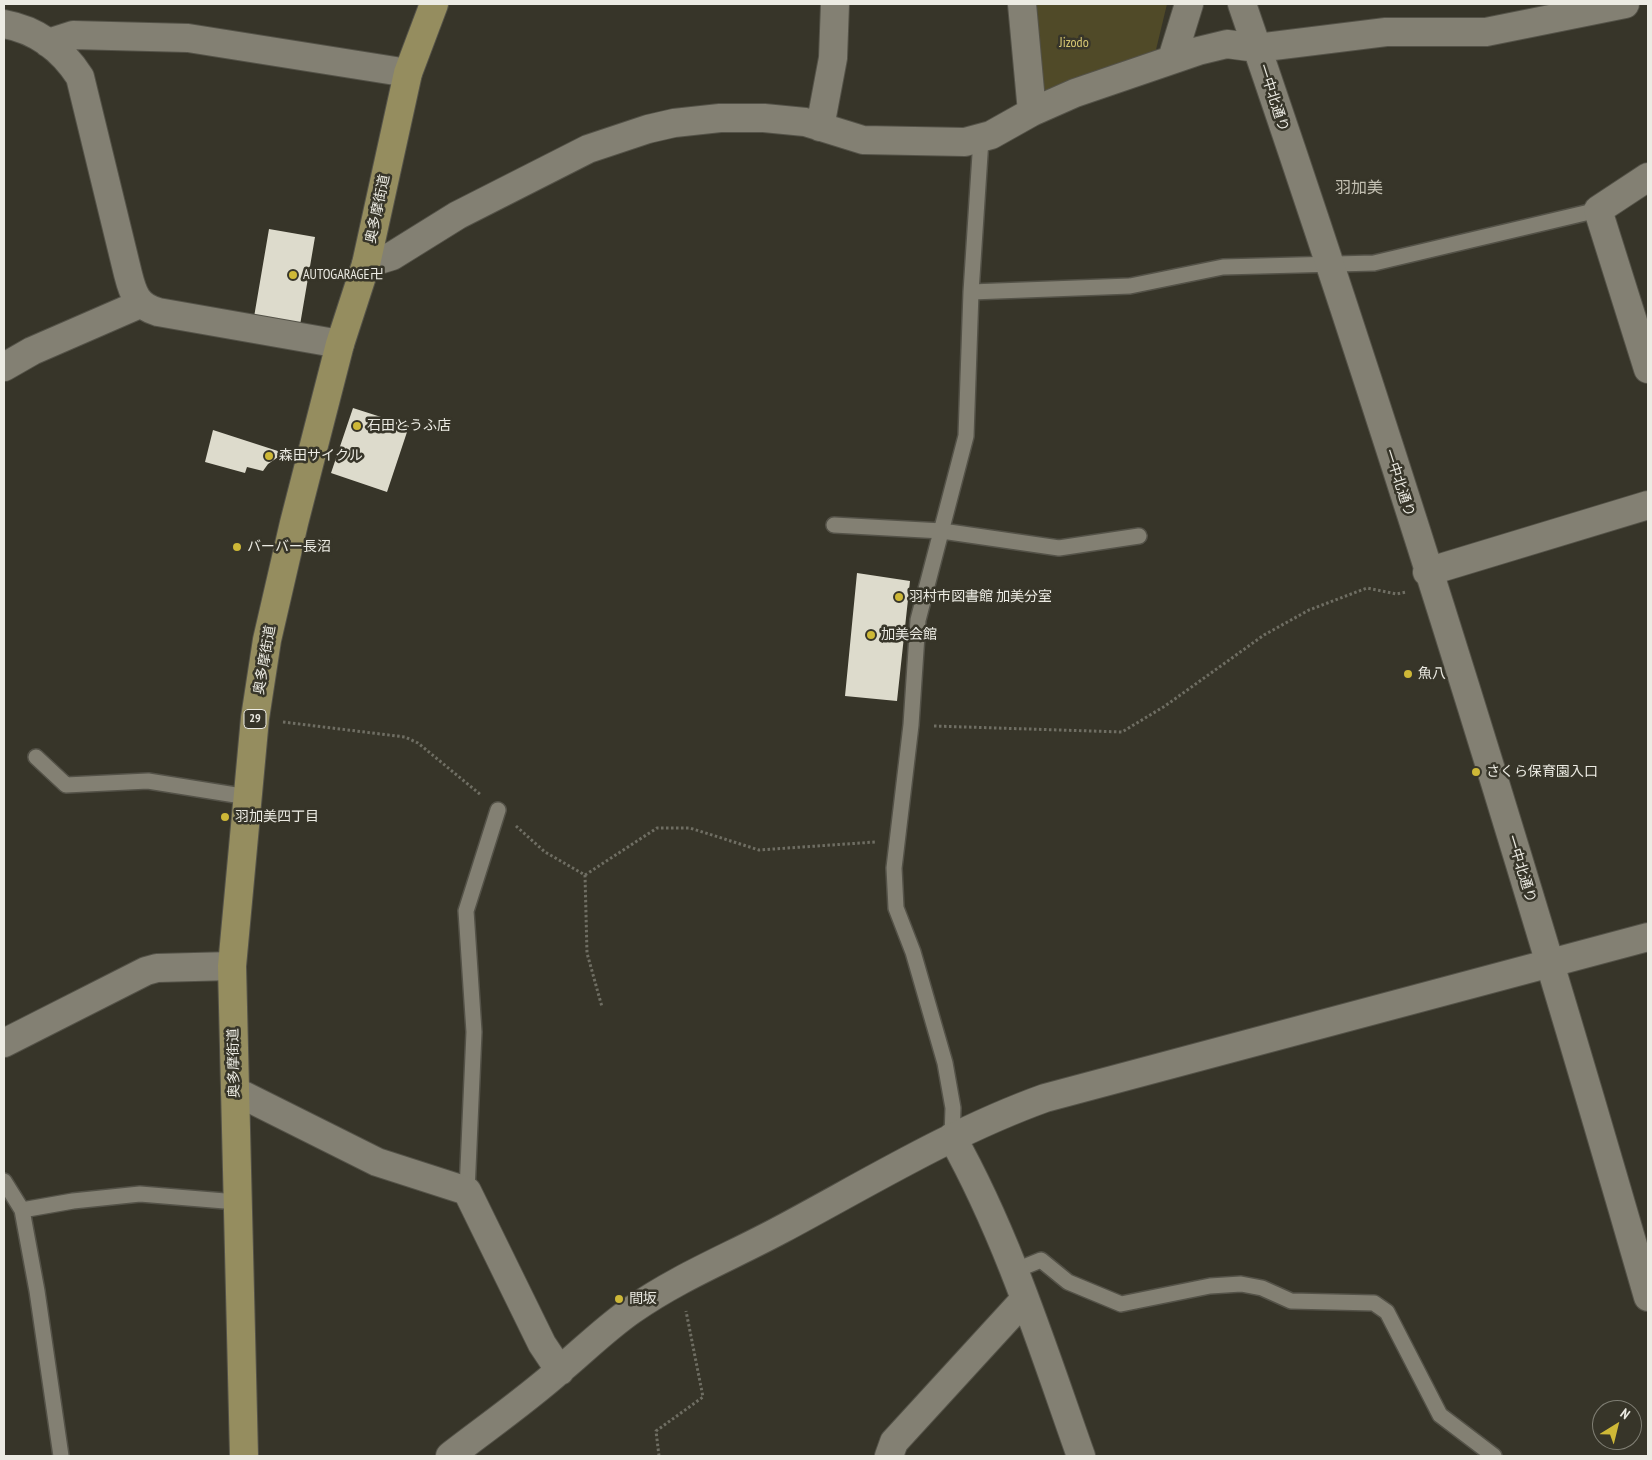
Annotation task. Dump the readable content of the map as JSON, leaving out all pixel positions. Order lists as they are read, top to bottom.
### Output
{
  "streets": {
    "main road": ["奥多摩街道", "29"],
    "street": ["一中北通り"]
  },
  "districts": ["羽加美"],
  "parks": ["Jizodo"],
  "places": [
    "AUTOGARAGE卍",
    "石田とうふ店",
    "森田サイクル",
    "バーバー長沼",
    "羽村市図書館 加美分室",
    "加美会館",
    "魚八",
    "さくら保育園入口",
    "羽加美四丁目",
    "間坂"
  ],
  "north": "top right"
}
